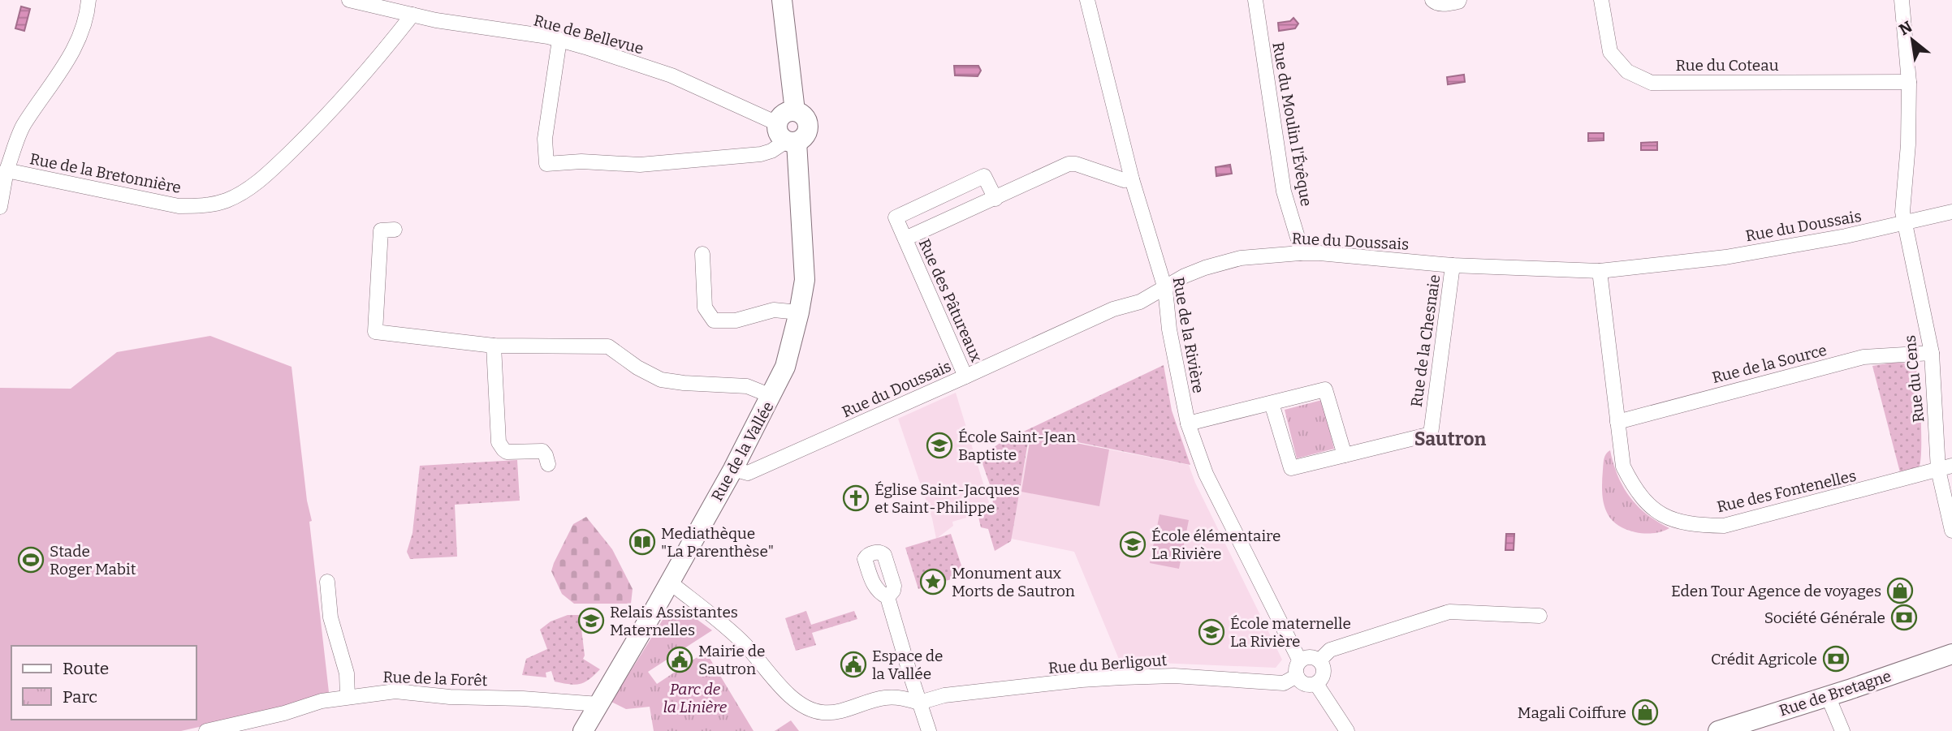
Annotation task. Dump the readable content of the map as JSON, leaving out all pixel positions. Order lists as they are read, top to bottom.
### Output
{
  "streets": {
    "street": [
      "Rue de Bellevue",
      "Rue du Coteau",
      "Rue du Moulin l'Évêque",
      "Rue de la Bretonnière",
      "Rue du Doussais",
      "Rue des Pâtureaux",
      "Rue de la Rivière",
      "Rue de la Chesnaie",
      "Rue de la Source",
      "Rue du Cens",
      "Rue de la Vallée",
      "Rue des Fontenelles",
      "Rue du Berligout",
      "Rue de la Forêt",
      "Rue de Bretagne"
    ]
  },
  "crossings": [
    ["Rue de Bellevue", "Rue de la Bretonnière"],
    ["Rue de Bellevue", "Rue de la Vallée"],
    ["Rue du Coteau", "Rue du Cens"],
    ["Rue du Moulin l'Évêque", "Rue du Doussais"],
    ["Rue du Doussais", "Rue des Pâtureaux"],
    ["Rue du Doussais", "Rue de la Rivière"],
    ["Rue du Doussais", "Rue de la Chesnaie"],
    ["Rue du Doussais", "Rue du Cens"],
    ["Rue du Doussais", "Rue de la Vallée"],
    ["Rue du Doussais", "Rue des Fontenelles"],
    ["Rue des Pâtureaux", "Rue de la Rivière"],
    ["Rue de la Rivière", "Rue du Berligout"],
    ["Rue de la Source", "Rue du Cens"],
    ["Rue de la Source", "Rue des Fontenelles"],
    ["Rue du Cens", "Rue des Fontenelles"],
    ["Rue de la Vallée", "Rue de la Forêt"]
  ],
  "districts": ["Sautron"],
  "parks": ["Parc de la Linière"],
  "places": {
    "school or university": [
      "École Saint-Jean Baptiste",
      "École élémentaire La Rivière",
      "Relais Assistantes Maternelles",
      "École maternelle La Rivière"
    ],
    "church": ["Église Saint-Jacques et Saint-Philippe"],
    "library": ["Mediathèque \"La Parenthèse\""],
    "sports": ["Stade Roger Mabit"],
    "place": ["Monument aux Morts de Sautron"],
    "shop": ["Eden Tour Agence de voyages", "Magali Coiffure"],
    "bank": ["Société Générale", "Crédit Agricole"],
    "public building": ["Mairie de Sautron", "Espace de la Vallée"]
  },
  "legend": ["Route", "Parc"],
  "north": "top left"
}
